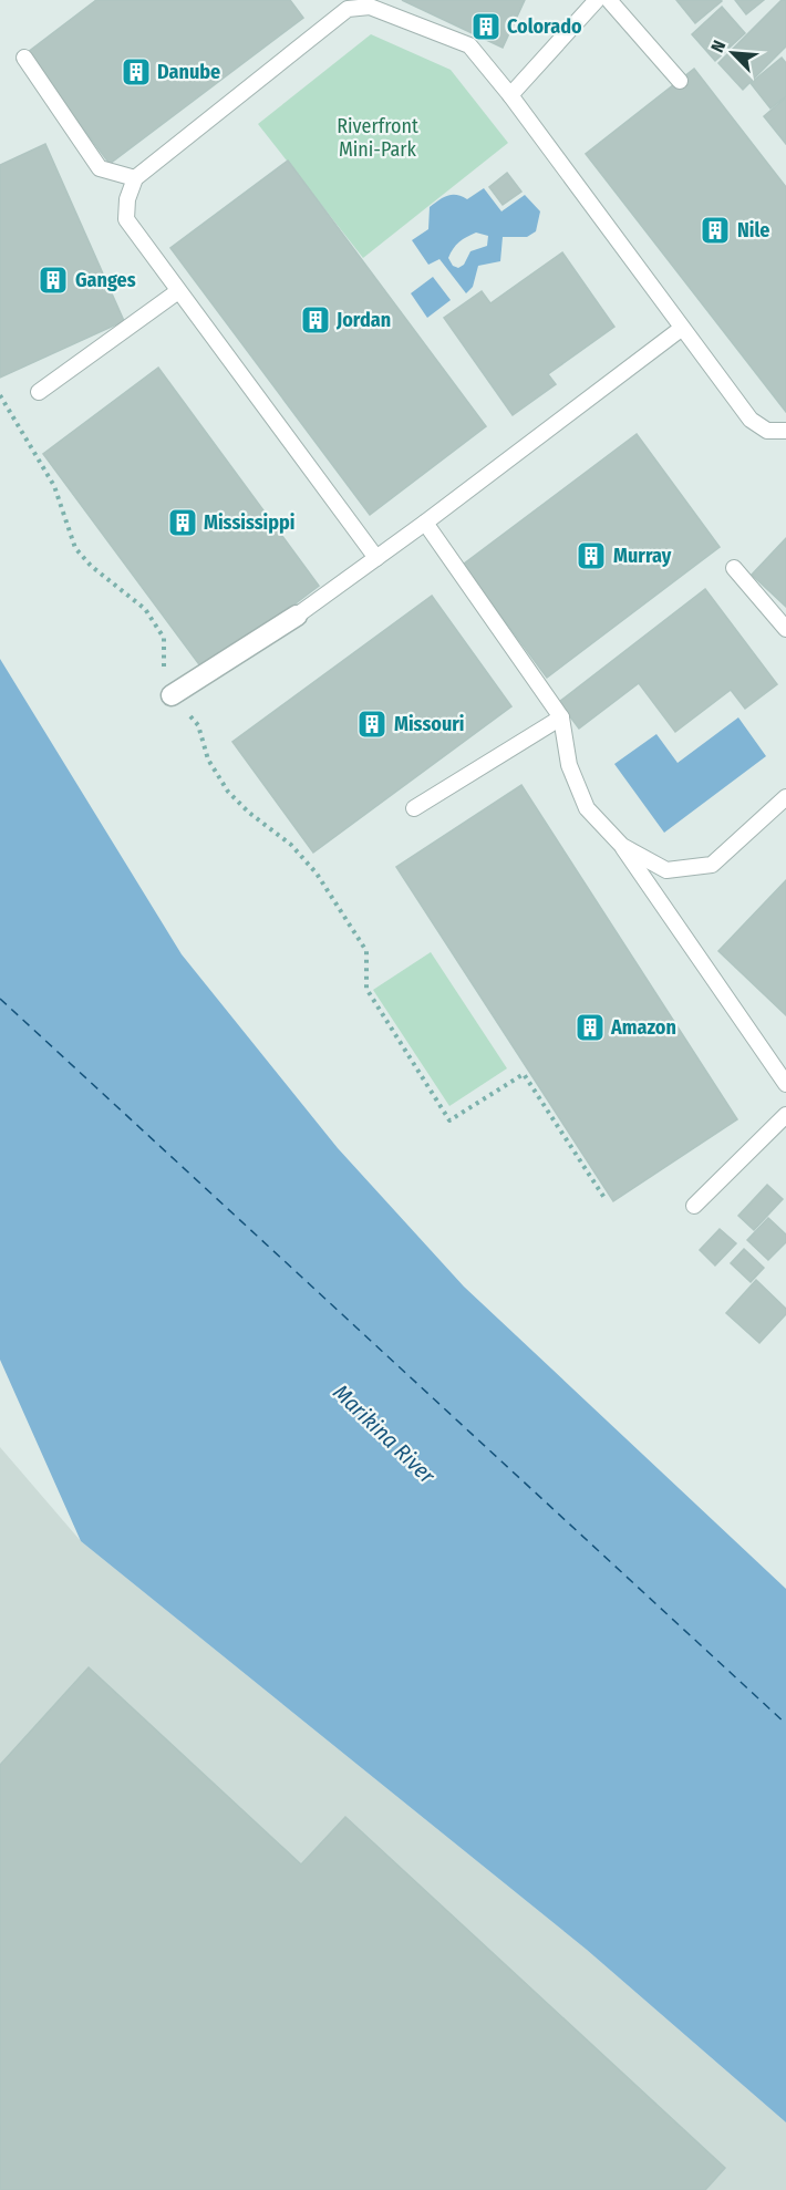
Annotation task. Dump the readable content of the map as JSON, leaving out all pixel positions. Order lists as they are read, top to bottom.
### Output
{
  "water": ["Marikina River"],
  "parks": ["Riverfront Mini-Park"],
  "places": {
    "building": [
      "Colorado",
      "Danube",
      "Nile",
      "Ganges",
      "Jordan",
      "Mississippi",
      "Murray",
      "Missouri",
      "Amazon"
    ]
  },
  "north": "top left"
}
